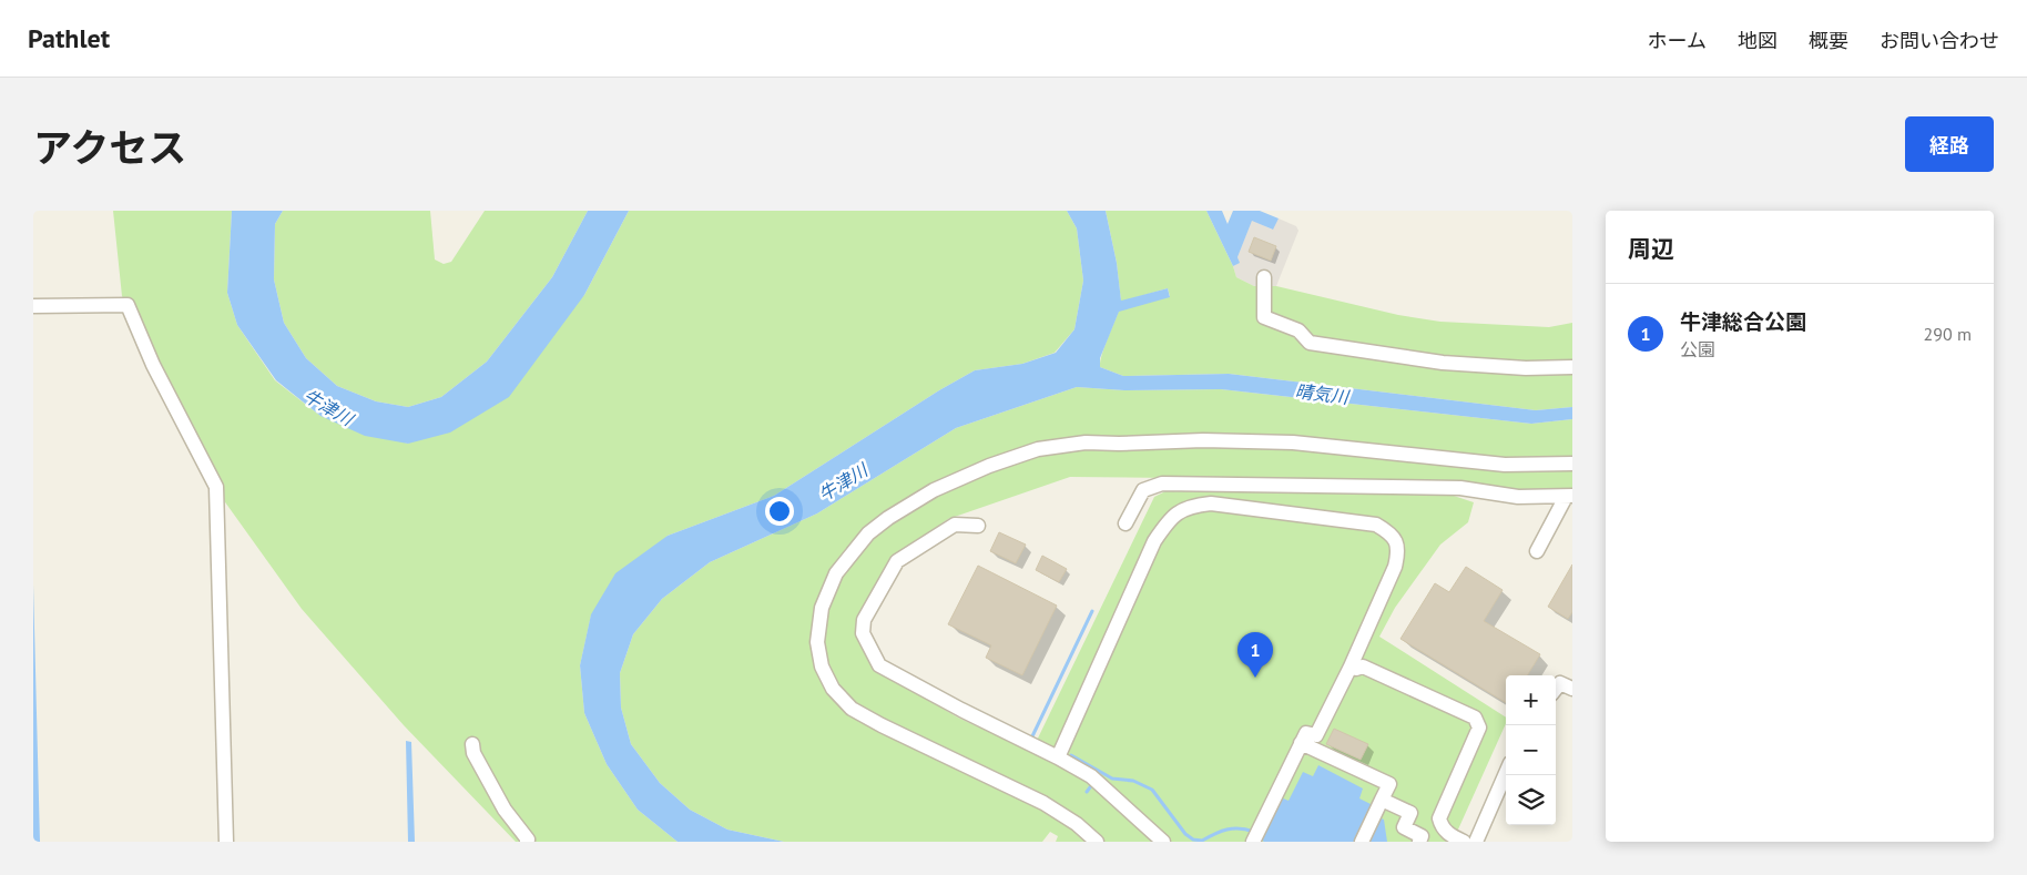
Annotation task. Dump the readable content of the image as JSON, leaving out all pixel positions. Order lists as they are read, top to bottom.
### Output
{
  "water": ["晴気川", "牛津川"],
  "page": {
    "header": "Pathlet",
    "nav": [
      "ホーム",
      "地図",
      "概要",
      "お問い合わせ"
    ],
    "title": "アクセス",
    "buttons": "経路",
    "heading": "周辺",
    "list": [
      {
        "mark": "1",
        "name": "牛津総合公園",
        "note": "公園",
        "value": "290 m"
      }
    ],
    "pins": "1",
    "map_buttons": ["+", "−"]
  }
}
